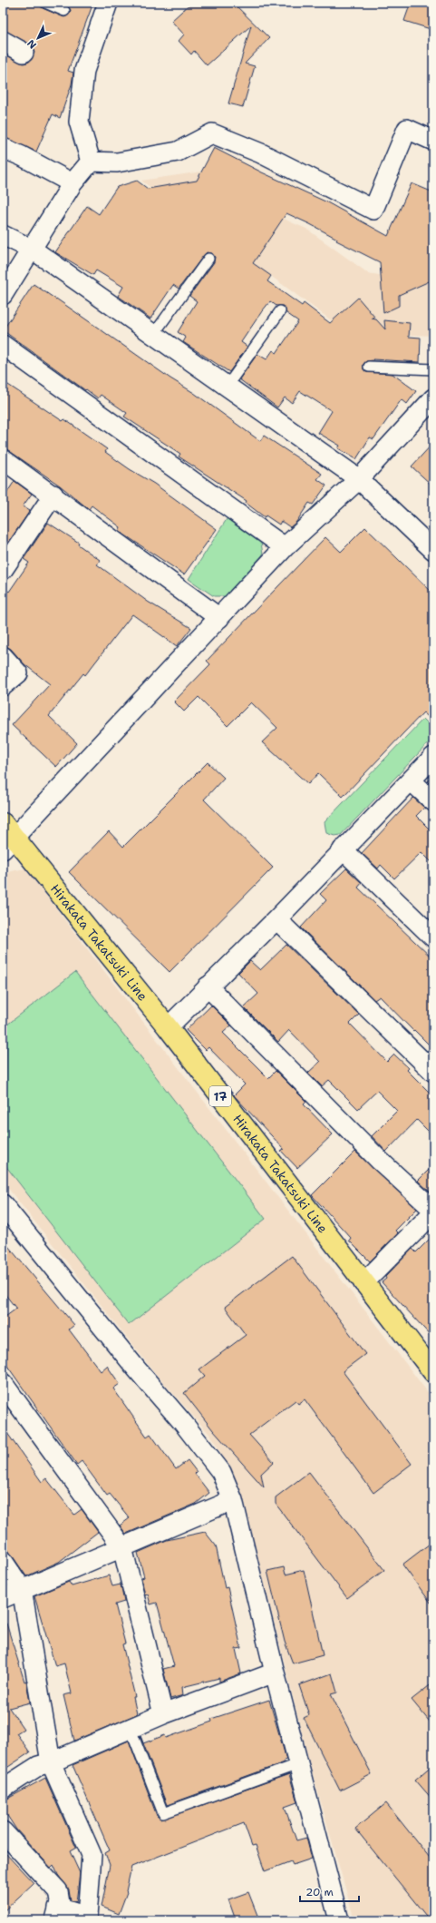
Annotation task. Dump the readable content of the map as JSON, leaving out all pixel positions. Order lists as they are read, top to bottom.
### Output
{
  "streets": {
    "main road": ["Hirakata Takatsuki Line", "17"]
  },
  "scale_bar": "20 m",
  "north": "bottom left"
}
